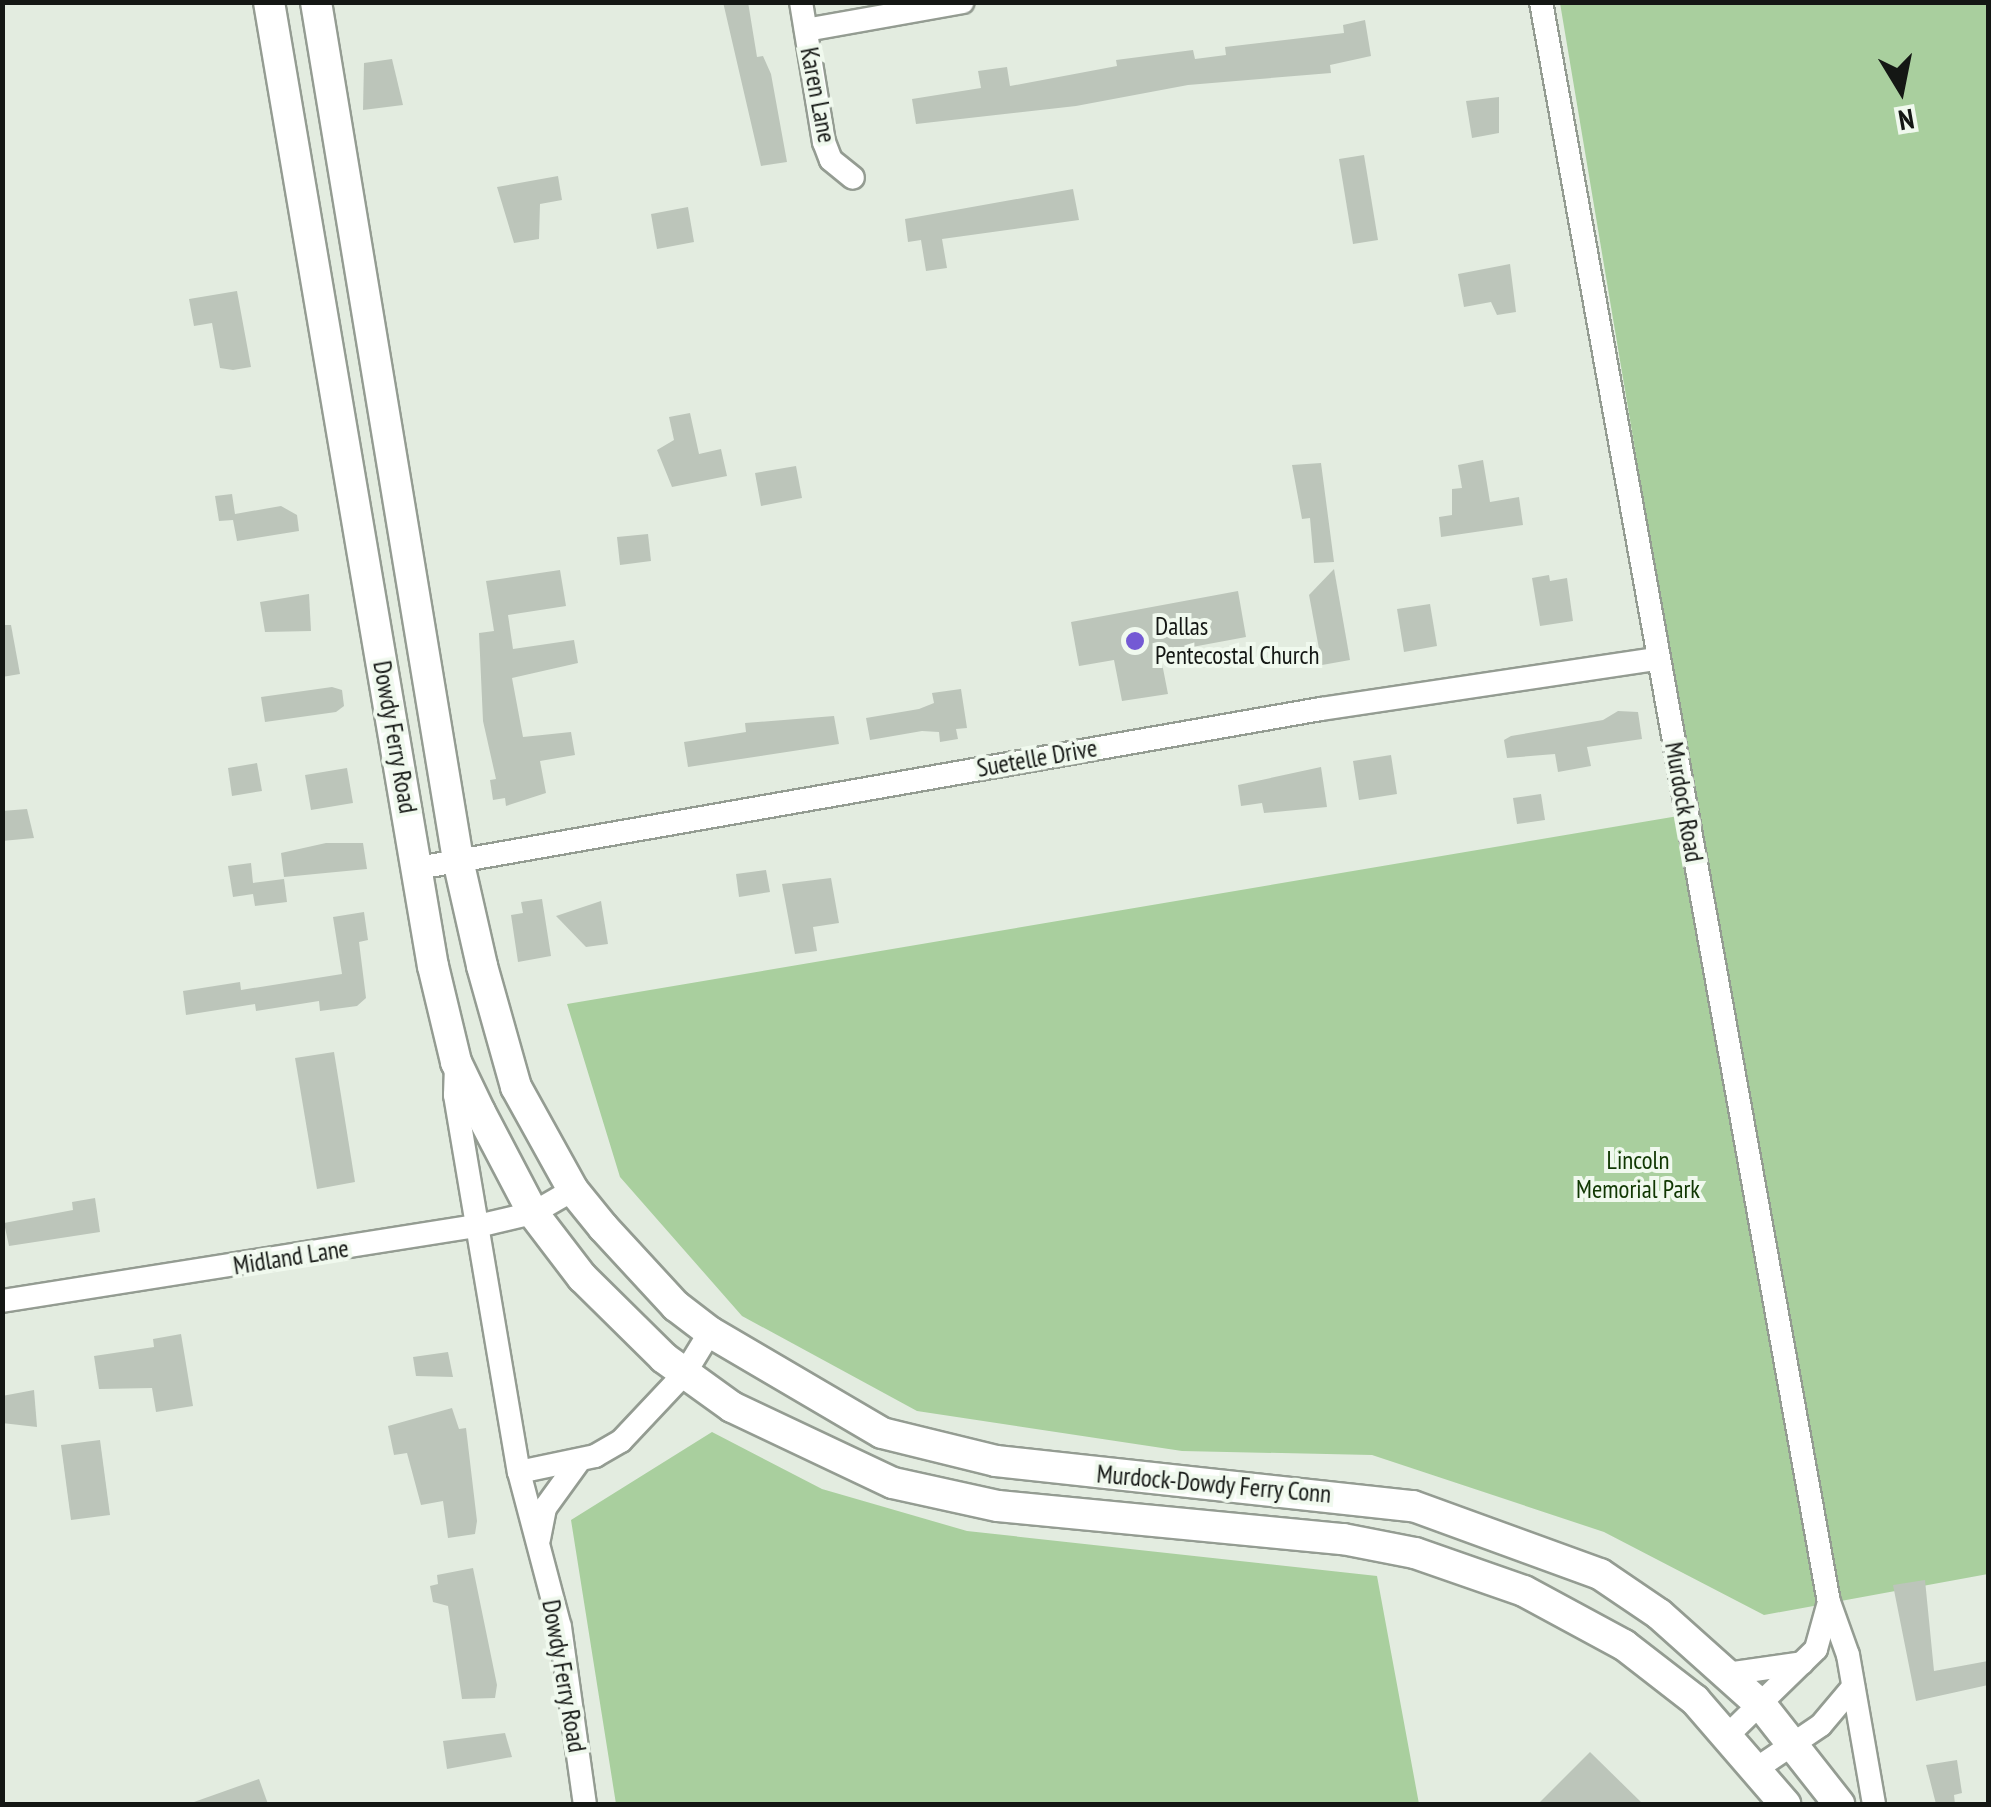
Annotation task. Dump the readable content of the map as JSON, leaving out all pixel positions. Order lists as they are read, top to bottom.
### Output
{
  "streets": {
    "main road": ["Dowdy Ferry Road", "Murdock-Dowdy Ferry Conn"],
    "street": [
      "Karen Lane",
      "Suetelle Drive",
      "Murdock Road",
      "Midland Lane"
    ]
  },
  "crossings": [
    ["Dowdy Ferry Road", "Suetelle Drive"],
    ["Dowdy Ferry Road", "Midland Lane"],
    ["Dowdy Ferry Road", "Murdock-Dowdy Ferry Conn"],
    ["Suetelle Drive", "Murdock Road"],
    ["Murdock Road", "Murdock-Dowdy Ferry Conn"],
    ["Midland Lane", "Murdock-Dowdy Ferry Conn"]
  ],
  "parks": ["Lincoln Memorial Park"],
  "places": ["Dallas Pentecostal Church"],
  "north": "bottom"
}
